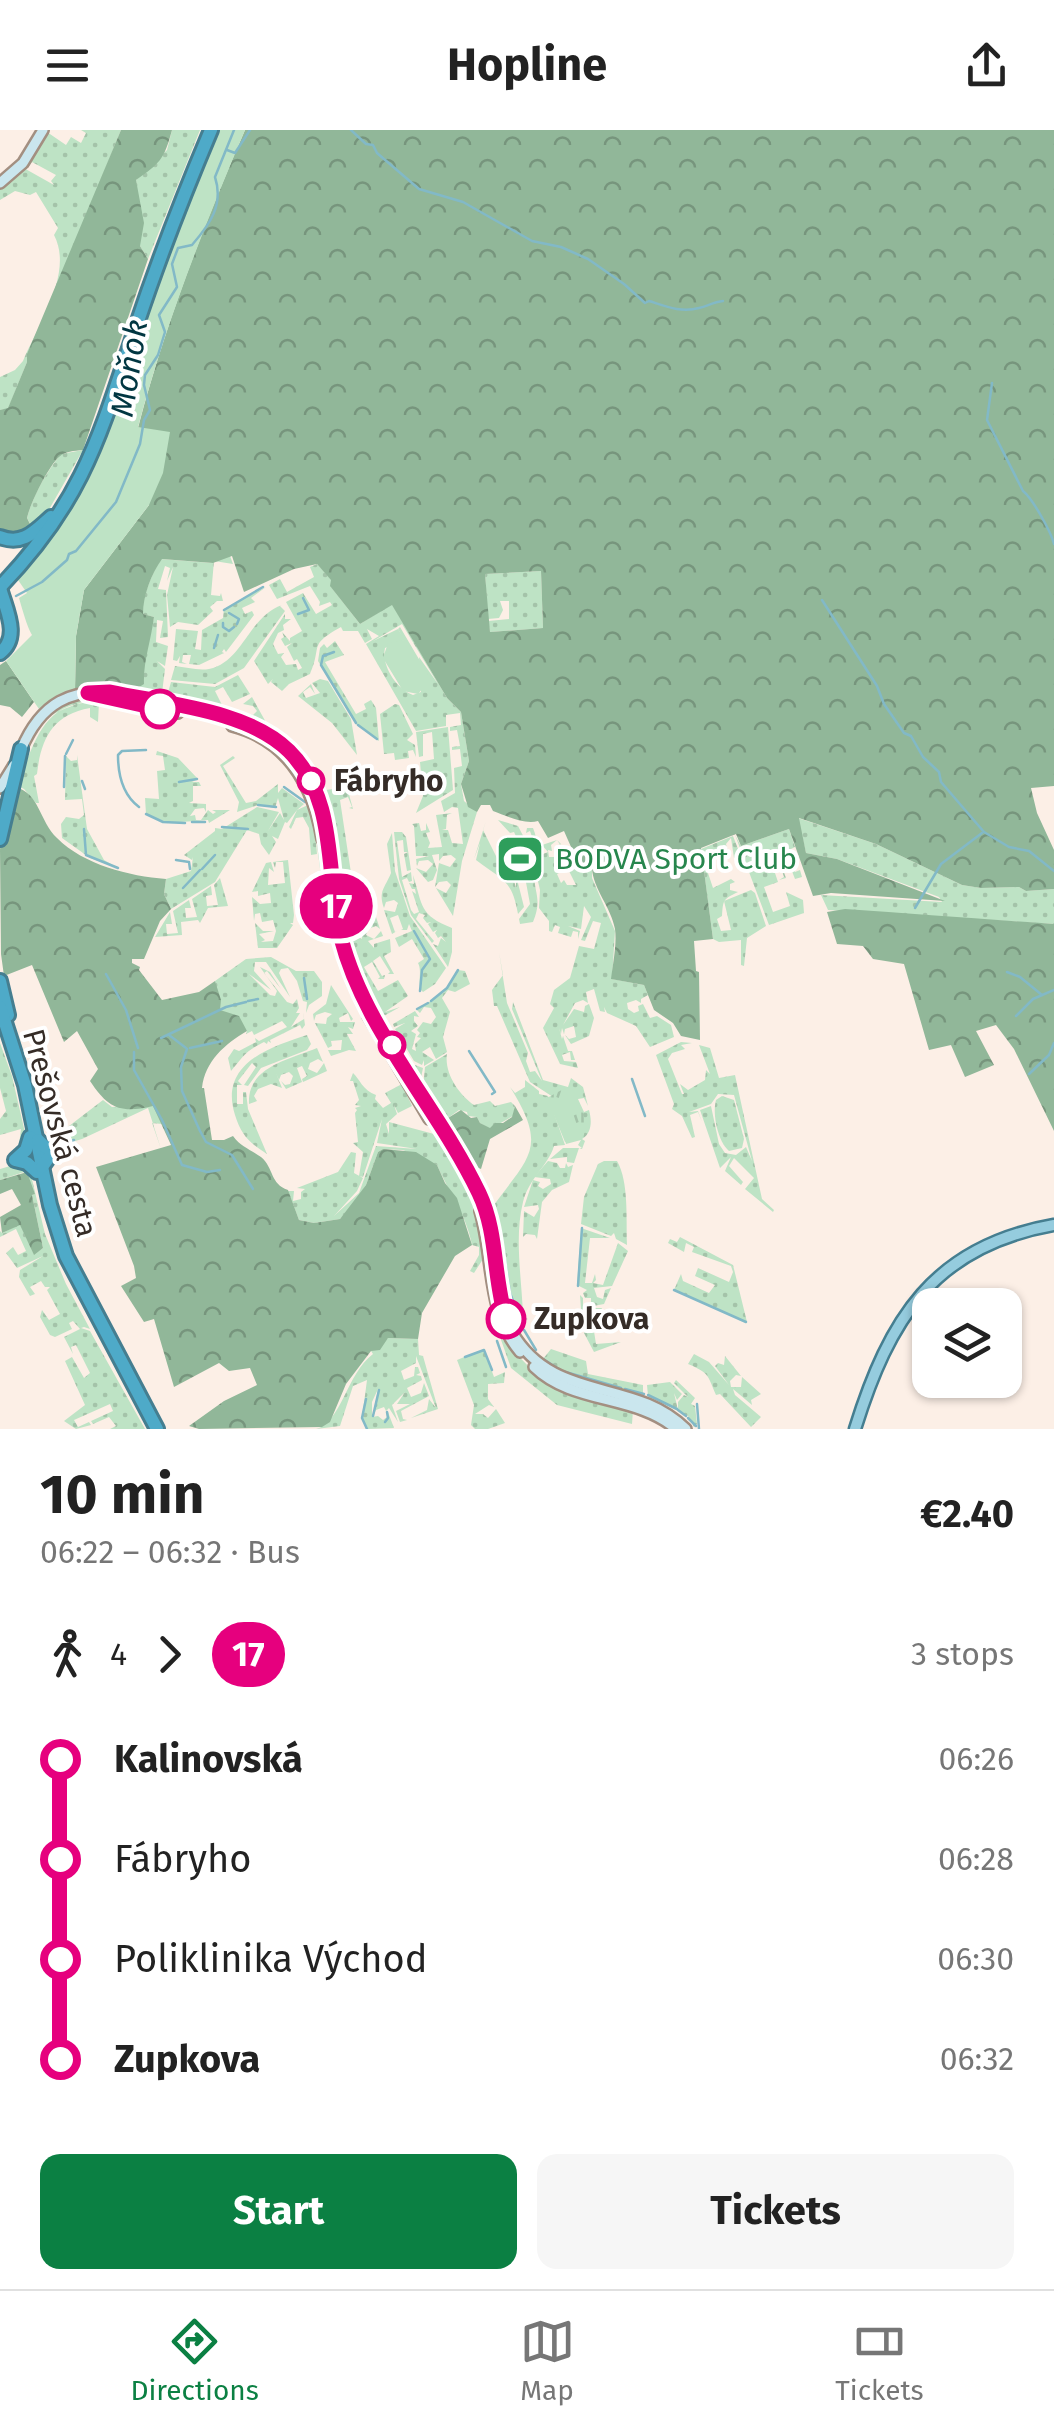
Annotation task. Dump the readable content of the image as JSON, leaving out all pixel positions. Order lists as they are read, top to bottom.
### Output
{
  "streets": {
    "highway": ["Prešovská cesta"]
  },
  "water": ["Moňok"],
  "places": {
    "other": ["Fábryho", "Zupkova"],
    "sports": ["BODVA Sport Club"]
  },
  "lines": ["bus line 17"],
  "page": {
    "header": "Hopline",
    "on_map": "17",
    "heading": ["10 min", "06:22 – 06:32 · Bus", "€2.40"],
    "legs": ["4", "17", "3 stops"],
    "list": [
      {
        "name": "Kalinovská",
        "value": "06:26"
      },
      {
        "name": "Fábryho",
        "value": "06:28"
      },
      {
        "name": "Poliklinika Východ",
        "value": "06:30"
      },
      {
        "name": "Zupkova",
        "value": "06:32"
      }
    ],
    "buttons": ["Start", "Tickets"],
    "tabs": ["Directions", "Map", "Tickets"]
  }
}
